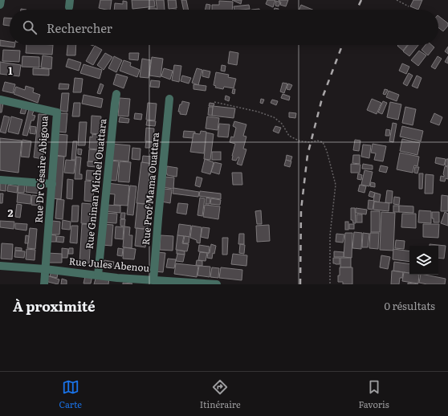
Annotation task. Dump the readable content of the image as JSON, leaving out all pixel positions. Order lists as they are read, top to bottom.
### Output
{
  "streets": {
    "street": [
      "Rue Dr Césaire Abigoua",
      "Rue Gninan Michel Ouattara",
      "Rue Prof Mama Ouattara",
      "Rue Jules Abenou"
    ]
  },
  "crossings": [
    ["Rue Dr Césaire Abigoua", "Rue Jules Abenou"],
    ["Rue Gninan Michel Ouattara", "Rue Jules Abenou"],
    ["Rue Prof Mama Ouattara", "Rue Jules Abenou"]
  ],
  "page": {
    "search": "Rechercher",
    "heading": ["À proximité", "0 résultats"],
    "nav": ["Carte", "Itinéraire", "Favoris"]
  },
  "grid": {
    "rows": ["1", "2"]
  }
}
